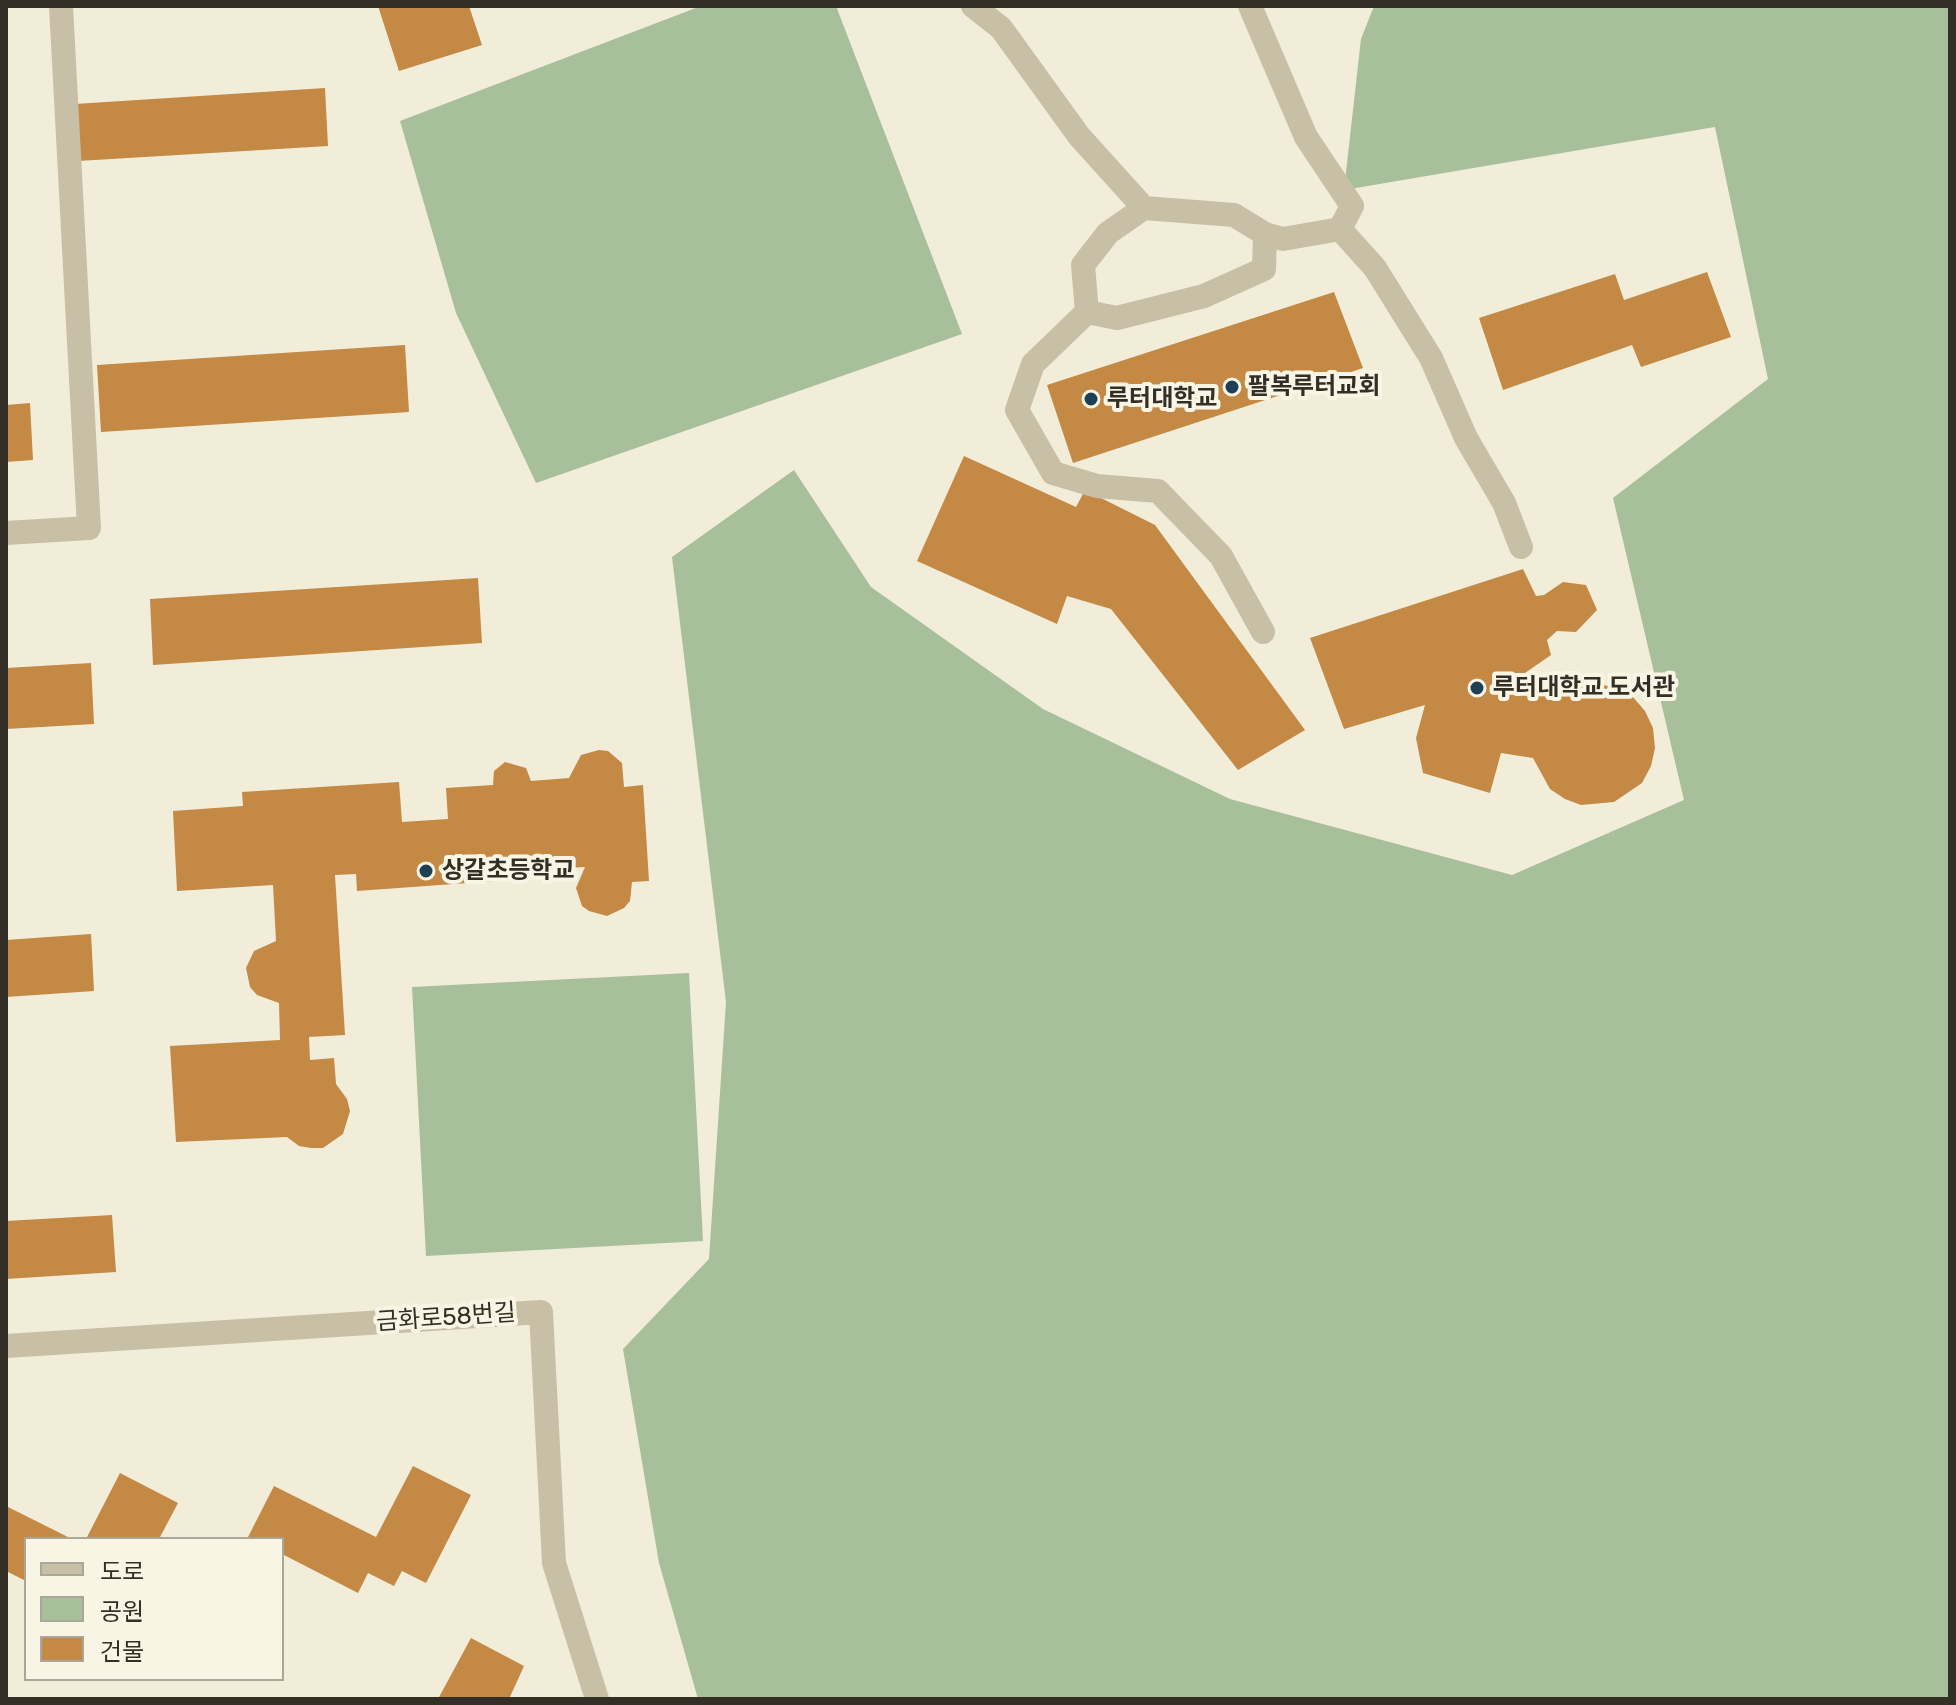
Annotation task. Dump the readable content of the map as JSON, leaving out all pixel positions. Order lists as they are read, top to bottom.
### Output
{
  "streets": {
    "street": ["금화로58번길"]
  },
  "places": [
    "팔복루터교회",
    "루터대학교",
    "루터대학교 도서관",
    "상갈초등학교"
  ],
  "legend": ["도로", "공원", "건물"]
}
